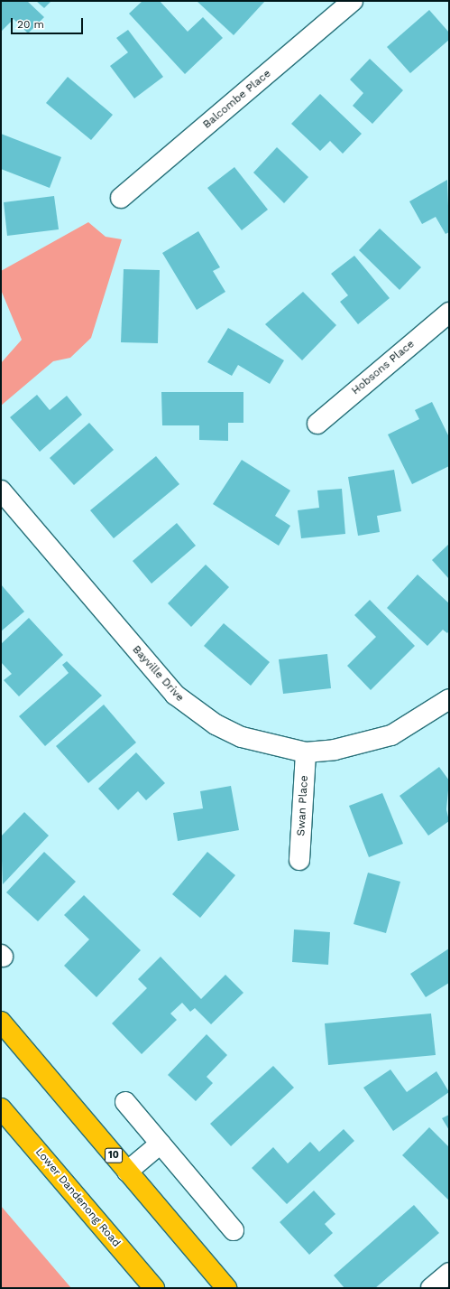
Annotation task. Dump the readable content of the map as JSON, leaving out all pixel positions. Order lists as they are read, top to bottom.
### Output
{
  "streets": {
    "highway": ["10", "Lower Dandenong Road"],
    "street": [
      "Balcombe Place",
      "Hobsons Place",
      "Bayville Drive",
      "Swan Place"
    ]
  },
  "crossings": [
    ["Bayville Drive", "Swan Place"]
  ],
  "scale_bar": "20 m"
}
